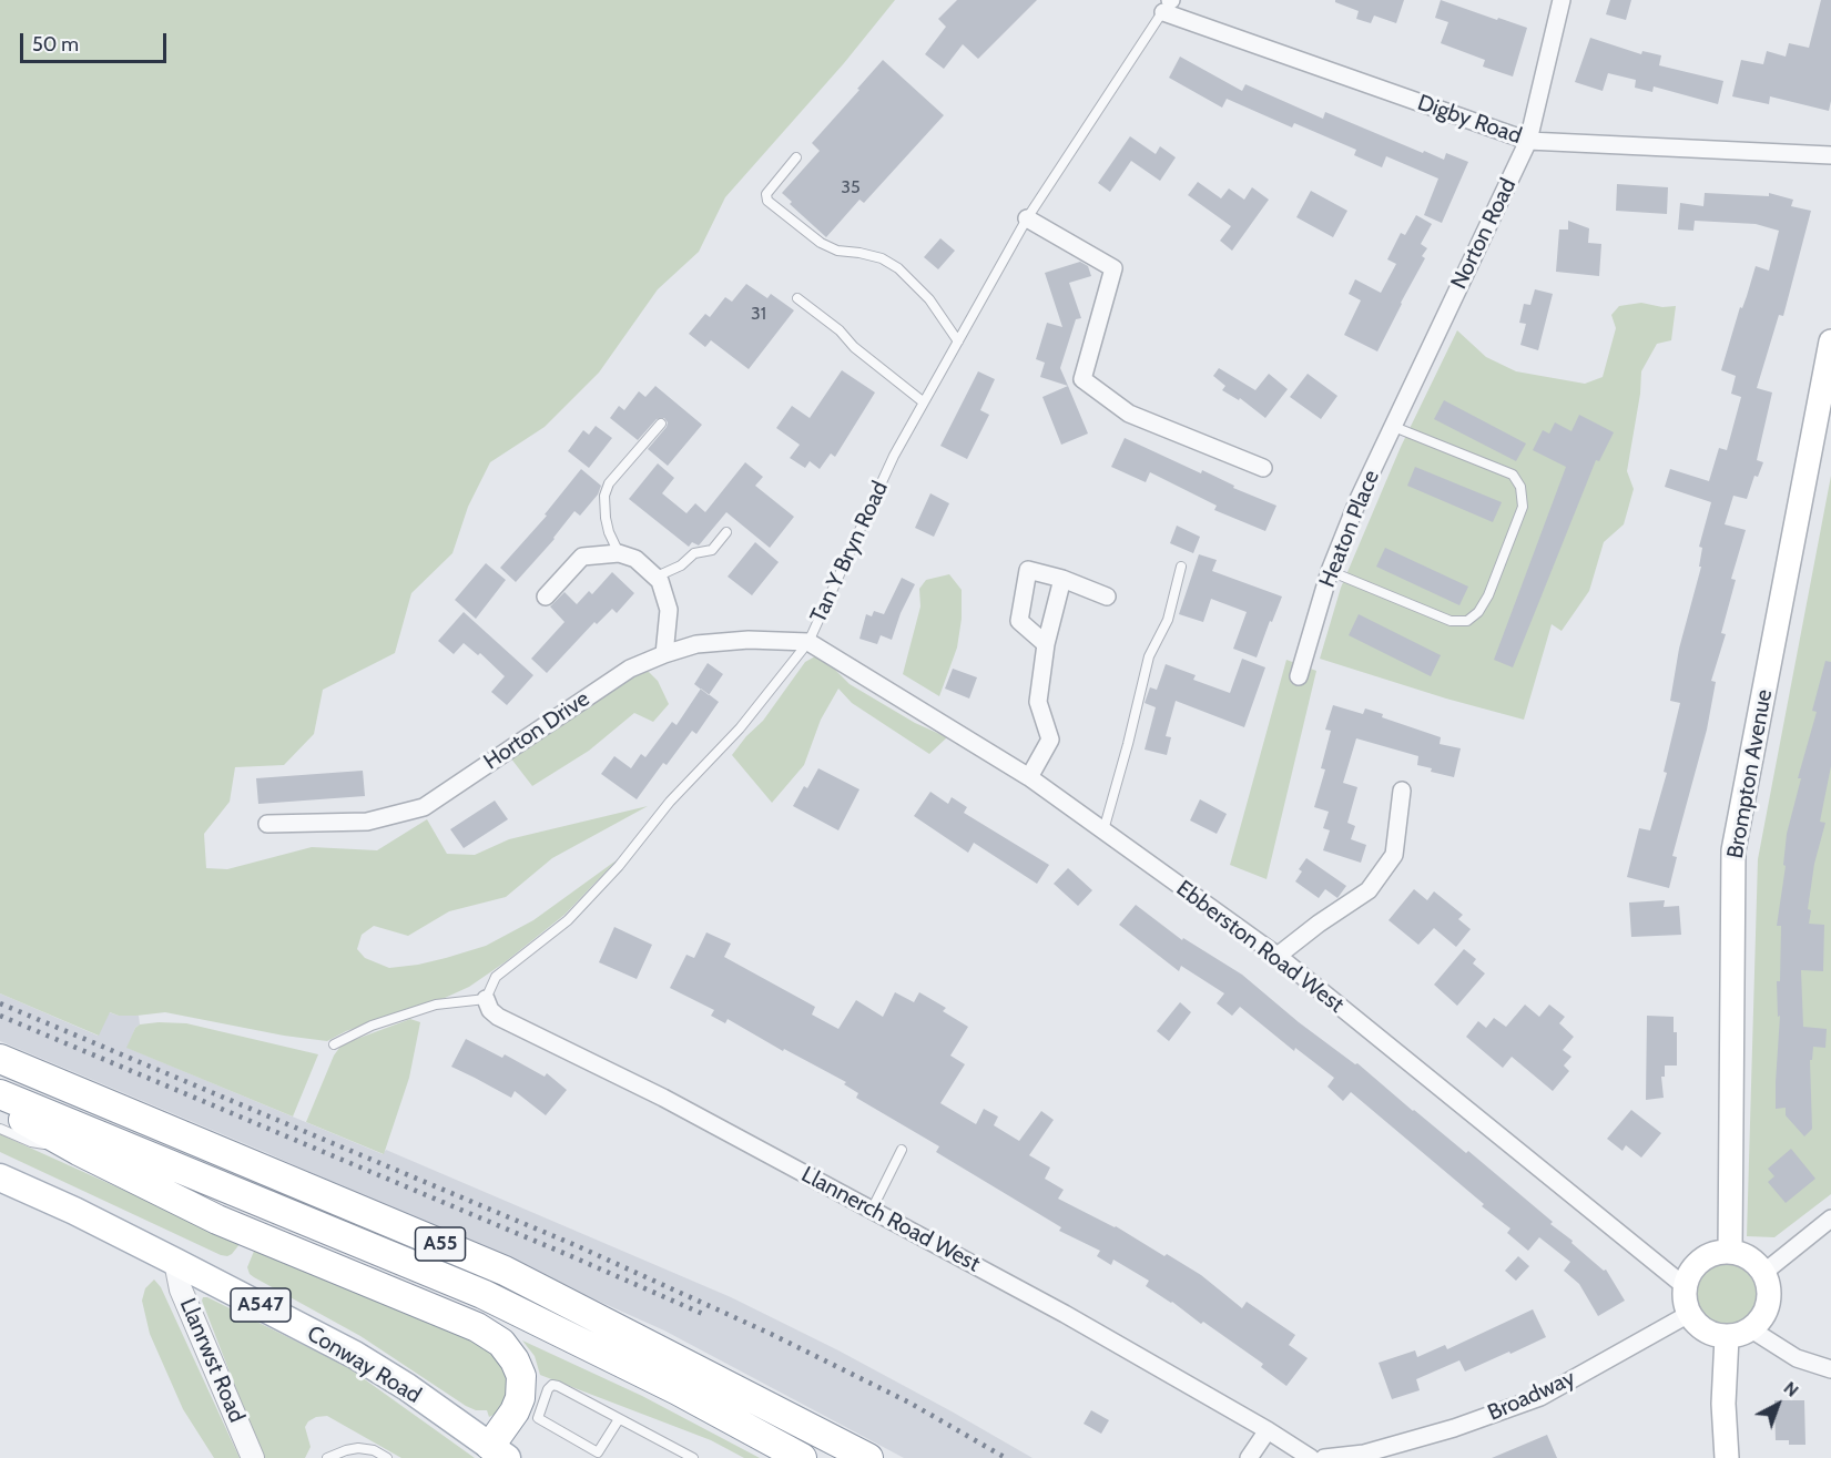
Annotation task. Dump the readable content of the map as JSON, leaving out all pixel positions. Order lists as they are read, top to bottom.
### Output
{
  "streets": {
    "highway": ["A55"],
    "main road": ["Brompton Avenue", "A547", "Conway Road"],
    "street": [
      "Digby Road",
      "Norton Road",
      "Heaton Place",
      "Horton Drive",
      "Ebberston Road West",
      "Llannerch Road West",
      "Llanrwst Road",
      "Broadway"
    ],
    "lane": ["Tan Y Bryn Road"]
  },
  "crossings": [
    ["Digby Road", "Norton Road"],
    ["Digby Road", "Tan Y Bryn Road"],
    ["Norton Road", "Heaton Place"],
    ["Tan Y Bryn Road", "Horton Drive"],
    ["Tan Y Bryn Road", "Ebberston Road West"],
    ["Tan Y Bryn Road", "Llannerch Road West"],
    ["Horton Drive", "Ebberston Road West"],
    ["Brompton Avenue", "Ebberston Road West"],
    ["Brompton Avenue", "Broadway"],
    ["Ebberston Road West", "Broadway"],
    ["Llannerch Road West", "Broadway"],
    ["Llanrwst Road", "Conway Road"]
  ],
  "house_numbers": ["35", "31"],
  "scale_bar": "50 m",
  "north": "top right"
}
